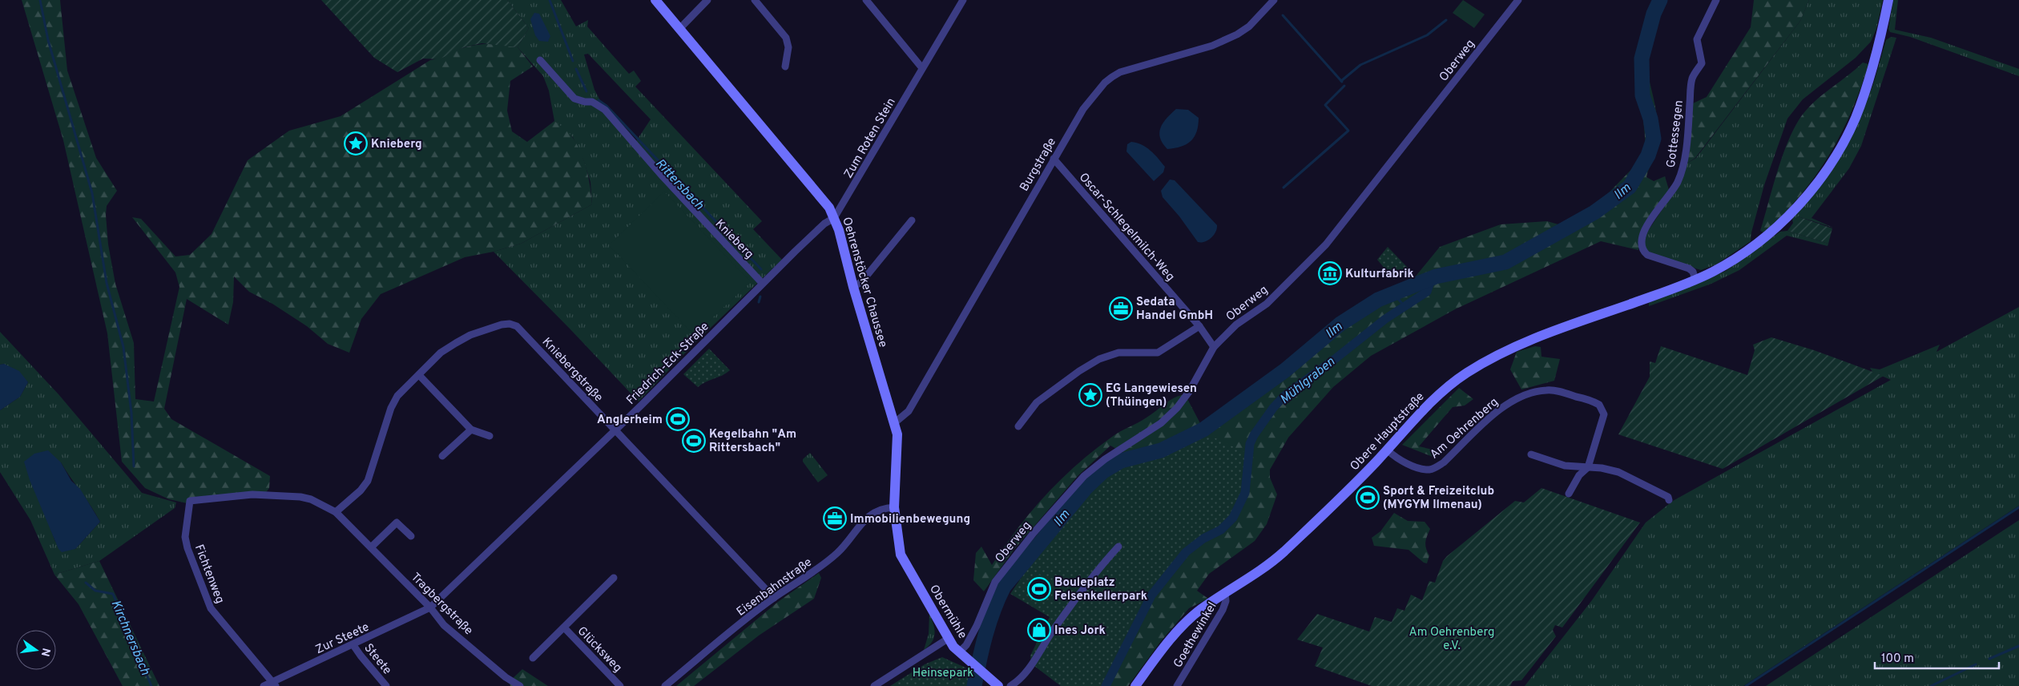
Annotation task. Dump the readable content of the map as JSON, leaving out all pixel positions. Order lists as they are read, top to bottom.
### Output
{
  "streets": {
    "main road": ["Oehrenstöcker Chaussee", "Obere Hauptstraße", "Obermühle"],
    "street": [
      "Oberweg",
      "Gottessegen",
      "Zum Roten Stein",
      "Burgstraße",
      "Oscar-Schlegelmilch-Weg",
      "Knieberg",
      "Friedrich-Eck-Straße",
      "Kniebergstraße",
      "Am Oehrenberg",
      "Fichtenweg",
      "Eisenbahnstraße",
      "Tragbergstraße",
      "Goethewinkel",
      "Zur Steete",
      "Glücksweg",
      "Steete"
    ]
  },
  "crossings": [
    ["Oberweg", "Oscar-Schlegelmilch-Weg"],
    ["Oberweg", "Obermühle"],
    ["Gottessegen", "Obere Hauptstraße"],
    ["Zum Roten Stein", "Oehrenstöcker Chaussee"],
    ["Zum Roten Stein", "Friedrich-Eck-Straße"],
    ["Burgstraße", "Oscar-Schlegelmilch-Weg"],
    ["Burgstraße", "Oehrenstöcker Chaussee"],
    ["Knieberg", "Friedrich-Eck-Straße"],
    ["Oehrenstöcker Chaussee", "Friedrich-Eck-Straße"],
    ["Oehrenstöcker Chaussee", "Eisenbahnstraße"],
    ["Oehrenstöcker Chaussee", "Obermühle"],
    ["Friedrich-Eck-Straße", "Kniebergstraße"],
    ["Friedrich-Eck-Straße", "Tragbergstraße"],
    ["Friedrich-Eck-Straße", "Zur Steete"],
    ["Kniebergstraße", "Eisenbahnstraße"],
    ["Kniebergstraße", "Tragbergstraße"],
    ["Am Oehrenberg", "Obere Hauptstraße"],
    ["Obere Hauptstraße", "Goethewinkel"],
    ["Fichtenweg", "Tragbergstraße"],
    ["Fichtenweg", "Zur Steete"],
    ["Tragbergstraße", "Zur Steete"],
    ["Zur Steete", "Steete"]
  ],
  "water": [
    "Rittersbach",
    "Ilm",
    "Mühlgraben",
    "Kirchnersbach"
  ],
  "parks": ["Am Oehrenberg e.V.", "Heinsepark"],
  "places": {
    "place": ["Knieberg", "EG Langewiesen (Thüingen)"],
    "museum": ["Kulturfabrik"],
    "office": ["Sedata Handel GmbH", "Immobilienbewegung"],
    "sports": [
      "Anglerheim",
      "Kegelbahn \"Am Rittersbach\"",
      "Sport & Freizeitclub (MYGYM Ilmenau)",
      "Bouleplatz Felsenkellerpark"
    ],
    "shop": ["Ines Jork"]
  },
  "scale_bar": "100 m",
  "north": "right"
}
